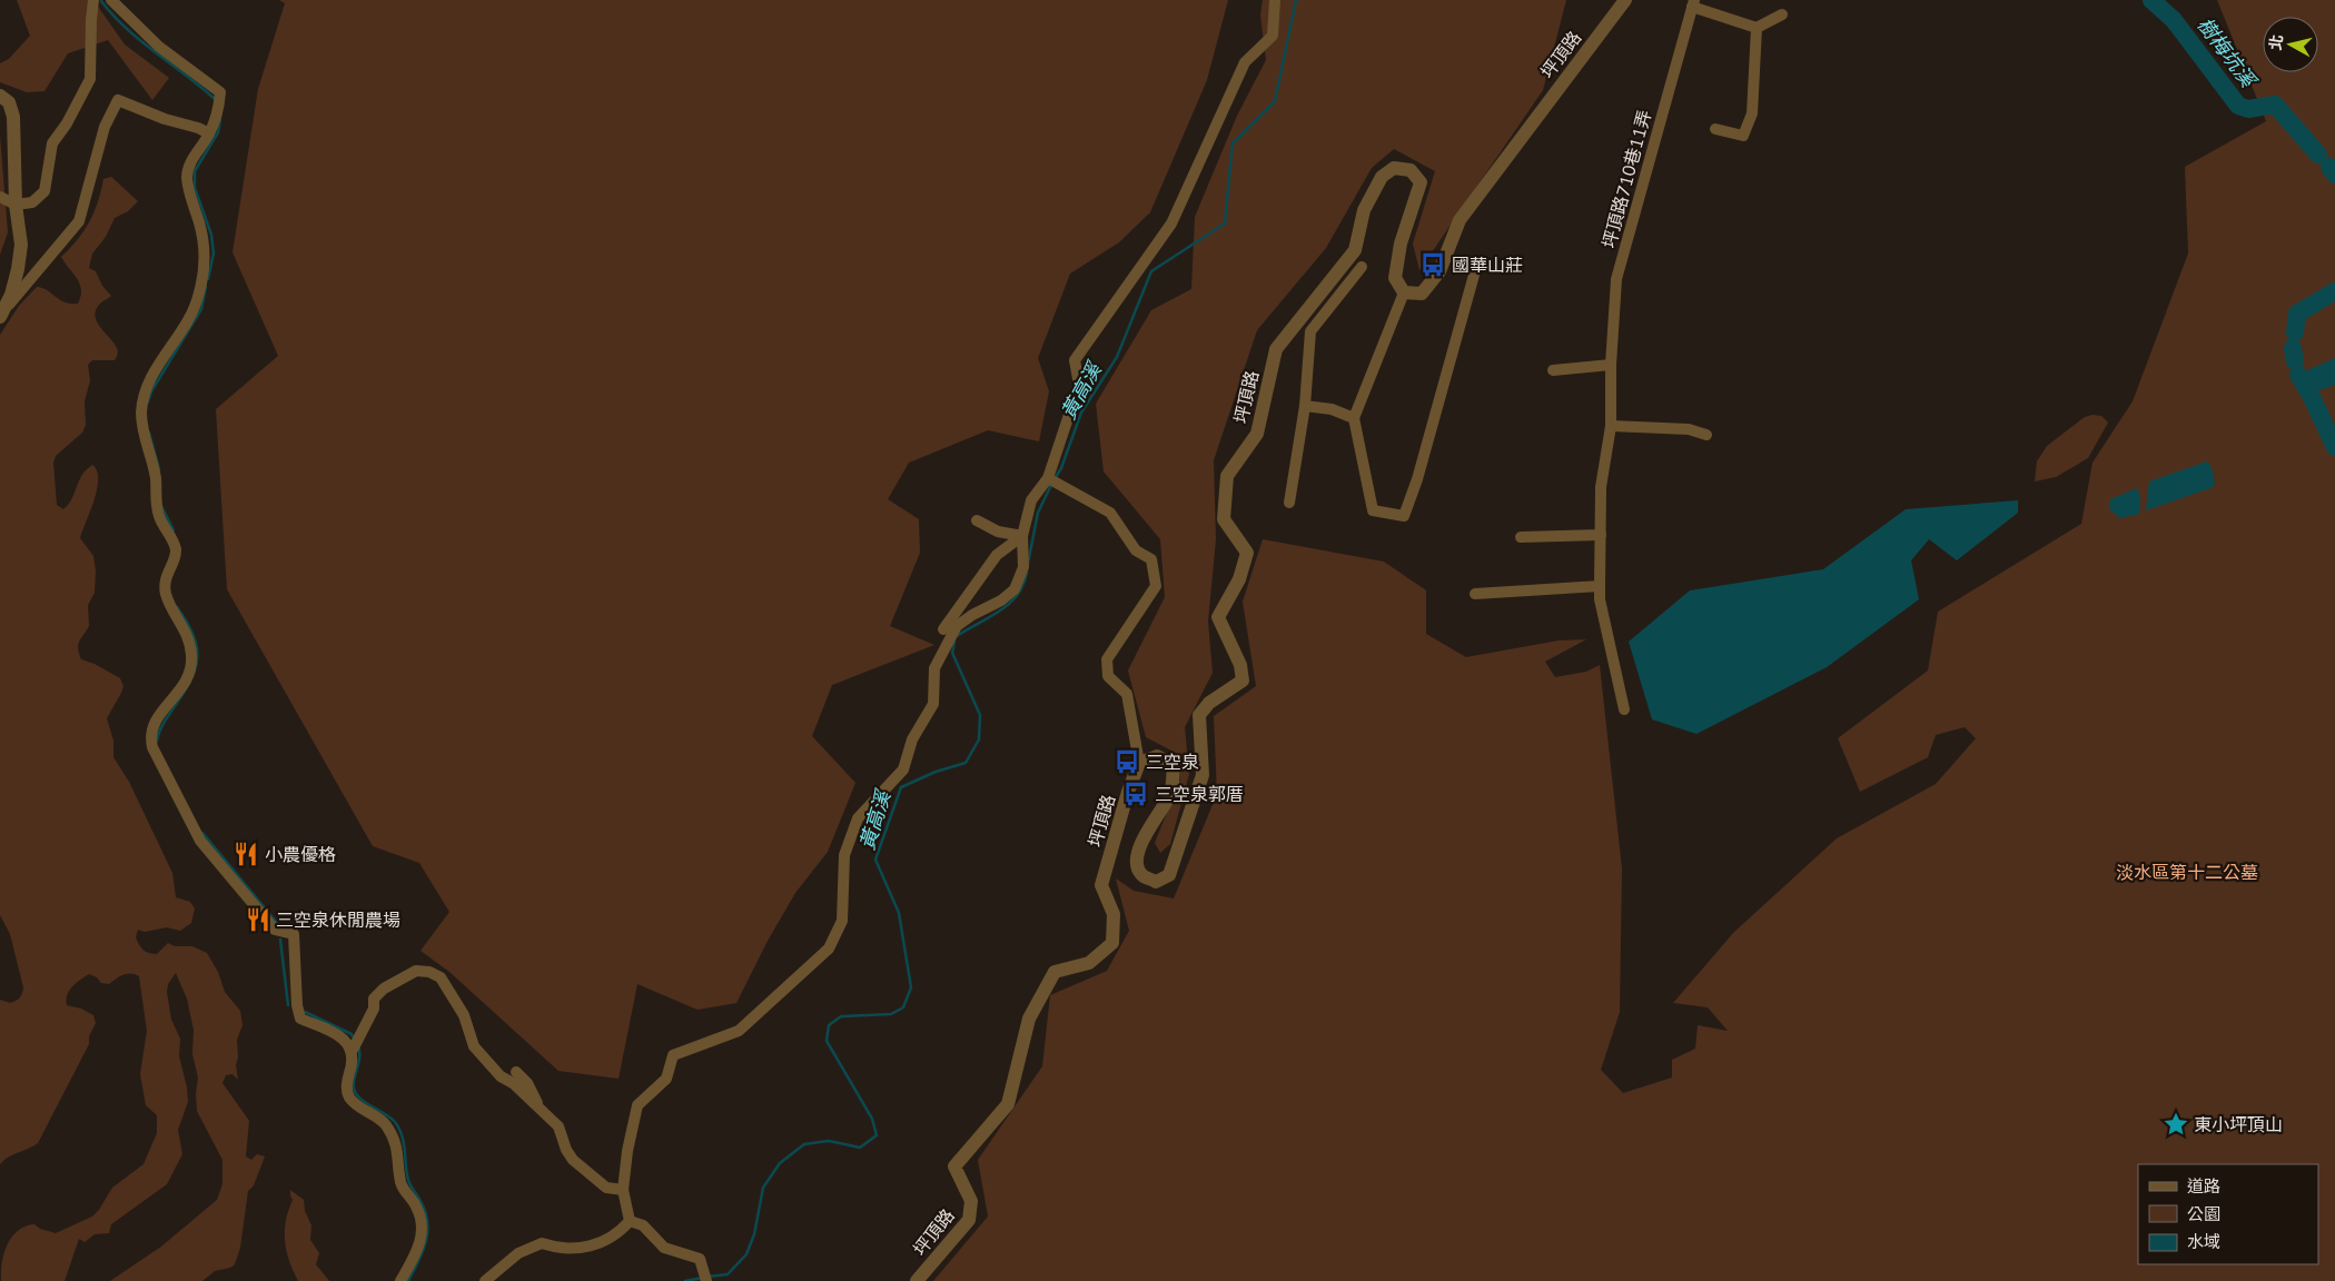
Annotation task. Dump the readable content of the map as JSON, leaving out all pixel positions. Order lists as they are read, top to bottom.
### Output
{
  "streets": {
    "street": ["坪頂路", "坪頂路710巷11弄"]
  },
  "water": ["樹梅坑溪", "黃高溪"],
  "parks": ["淡水區第十二公墓"],
  "places": {
    "bus stop": ["國華山莊", "三空泉", "三空泉郭厝"],
    "restaurant": ["小農優格", "三空泉休閒農場"],
    "place": ["東小坪頂山"]
  },
  "legend": ["道路", "公園", "水域"],
  "north": "left"
}
